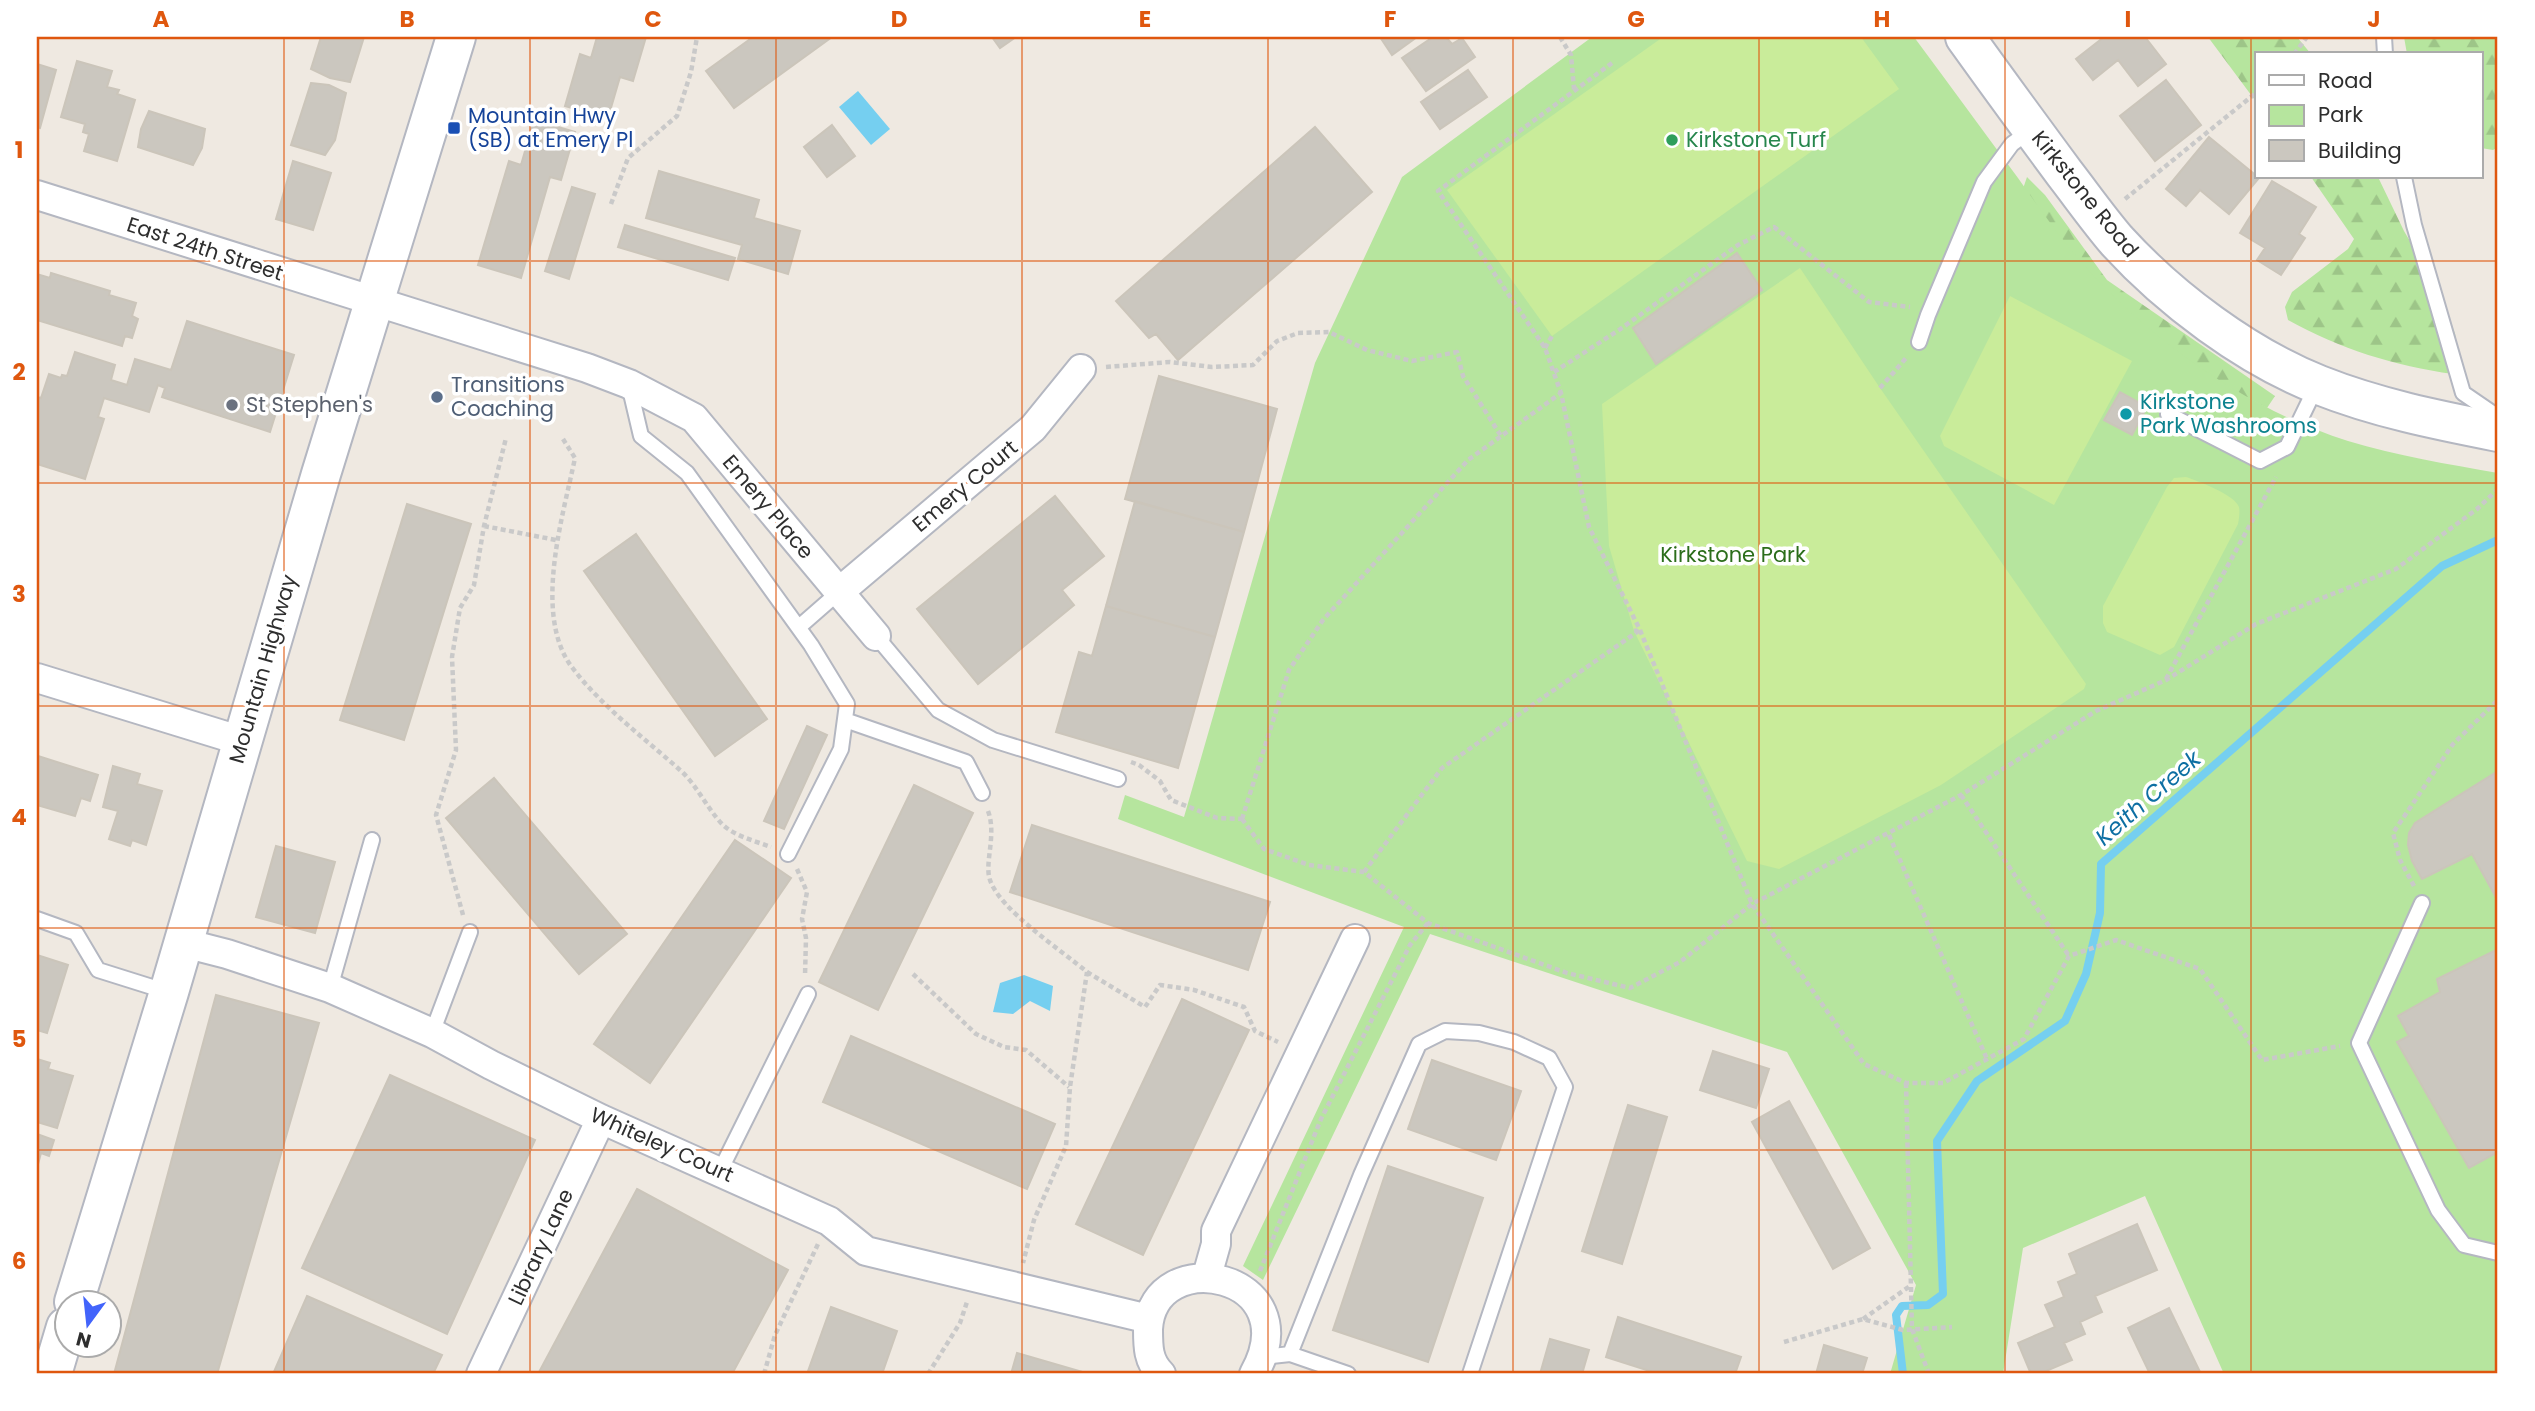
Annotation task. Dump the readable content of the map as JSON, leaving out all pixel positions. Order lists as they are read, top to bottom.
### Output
{
  "streets": {
    "main road": ["Kirkstone Road", "Mountain Highway"],
    "street": [
      "East 24th Street",
      "Emery Court",
      "Emery Place",
      "Whiteley Court",
      "Library Lane"
    ]
  },
  "crossings": [
    ["East 24th Street", "Emery Place"],
    ["East 24th Street", "Mountain Highway"],
    ["Emery Court", "Emery Place"],
    ["Emery Place", "Mountain Highway"],
    ["Mountain Highway", "Whiteley Court"],
    ["Whiteley Court", "Library Lane"]
  ],
  "water": ["Keith Creek"],
  "parks": ["Kirkstone Park"],
  "places": {
    "transit": ["Mountain Hwy (SB) at Emery Pl"],
    "other": [
      "Kirkstone Turf",
      "Transitions Coaching",
      "St Stephen's",
      "Kirkstone Park Washrooms"
    ]
  },
  "legend": ["Road", "Park", "Building"],
  "north": "bottom",
  "grid": {
    "columns": [
      "A",
      "B",
      "C",
      "D",
      "E",
      "F",
      "G",
      "H",
      "I",
      "J"
    ],
    "rows": [
      "1",
      "2",
      "3",
      "4",
      "5",
      "6"
    ]
  }
}
